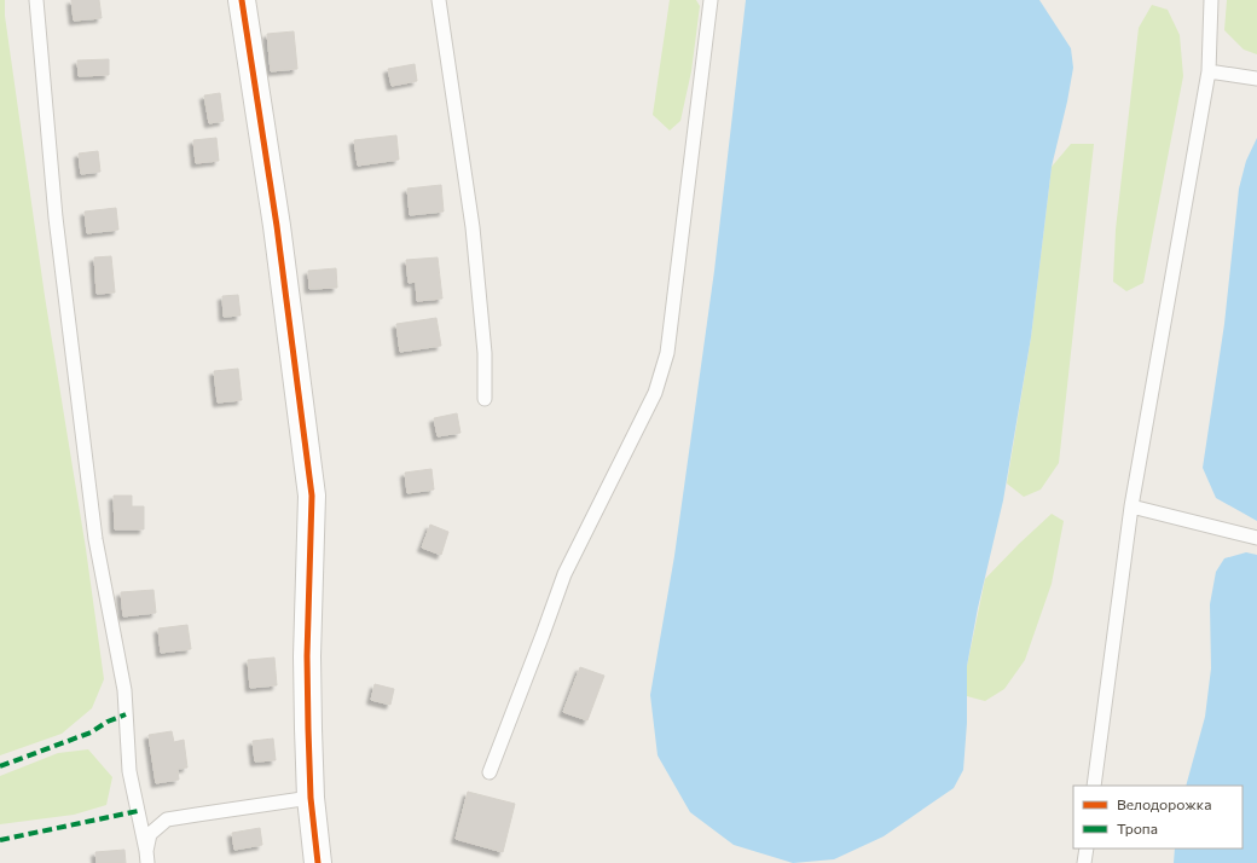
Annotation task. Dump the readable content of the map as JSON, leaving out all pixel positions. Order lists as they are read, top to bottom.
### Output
{
  "legend": ["Велодорожка", "Тропа"]
}
